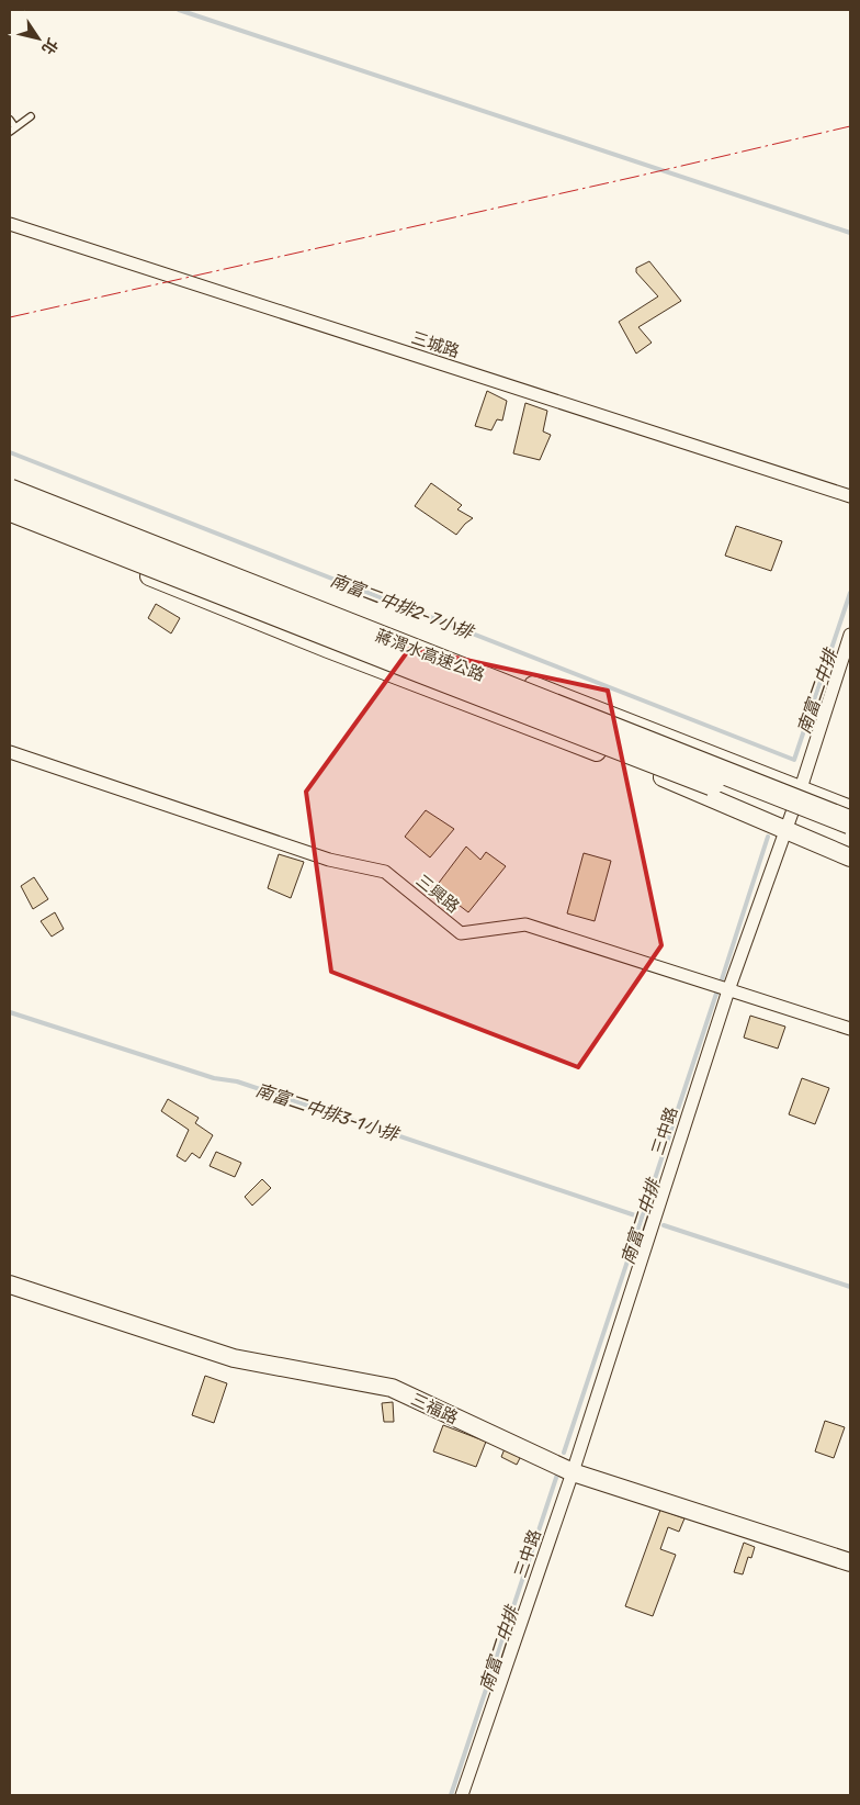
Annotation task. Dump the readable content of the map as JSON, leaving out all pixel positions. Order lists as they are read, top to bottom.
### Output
{
  "streets": {
    "highway": ["蔣渭水高速公路"],
    "main road": ["三福路"],
    "street": ["三城路", "三興路", "三中路"]
  },
  "crossings": [
    ["三興路", "三中路"],
    ["三中路", "三福路"]
  ],
  "water": ["南富二中排2-7小排", "南富二中排", "南富二中排3-1小排"],
  "north": "bottom right"
}
